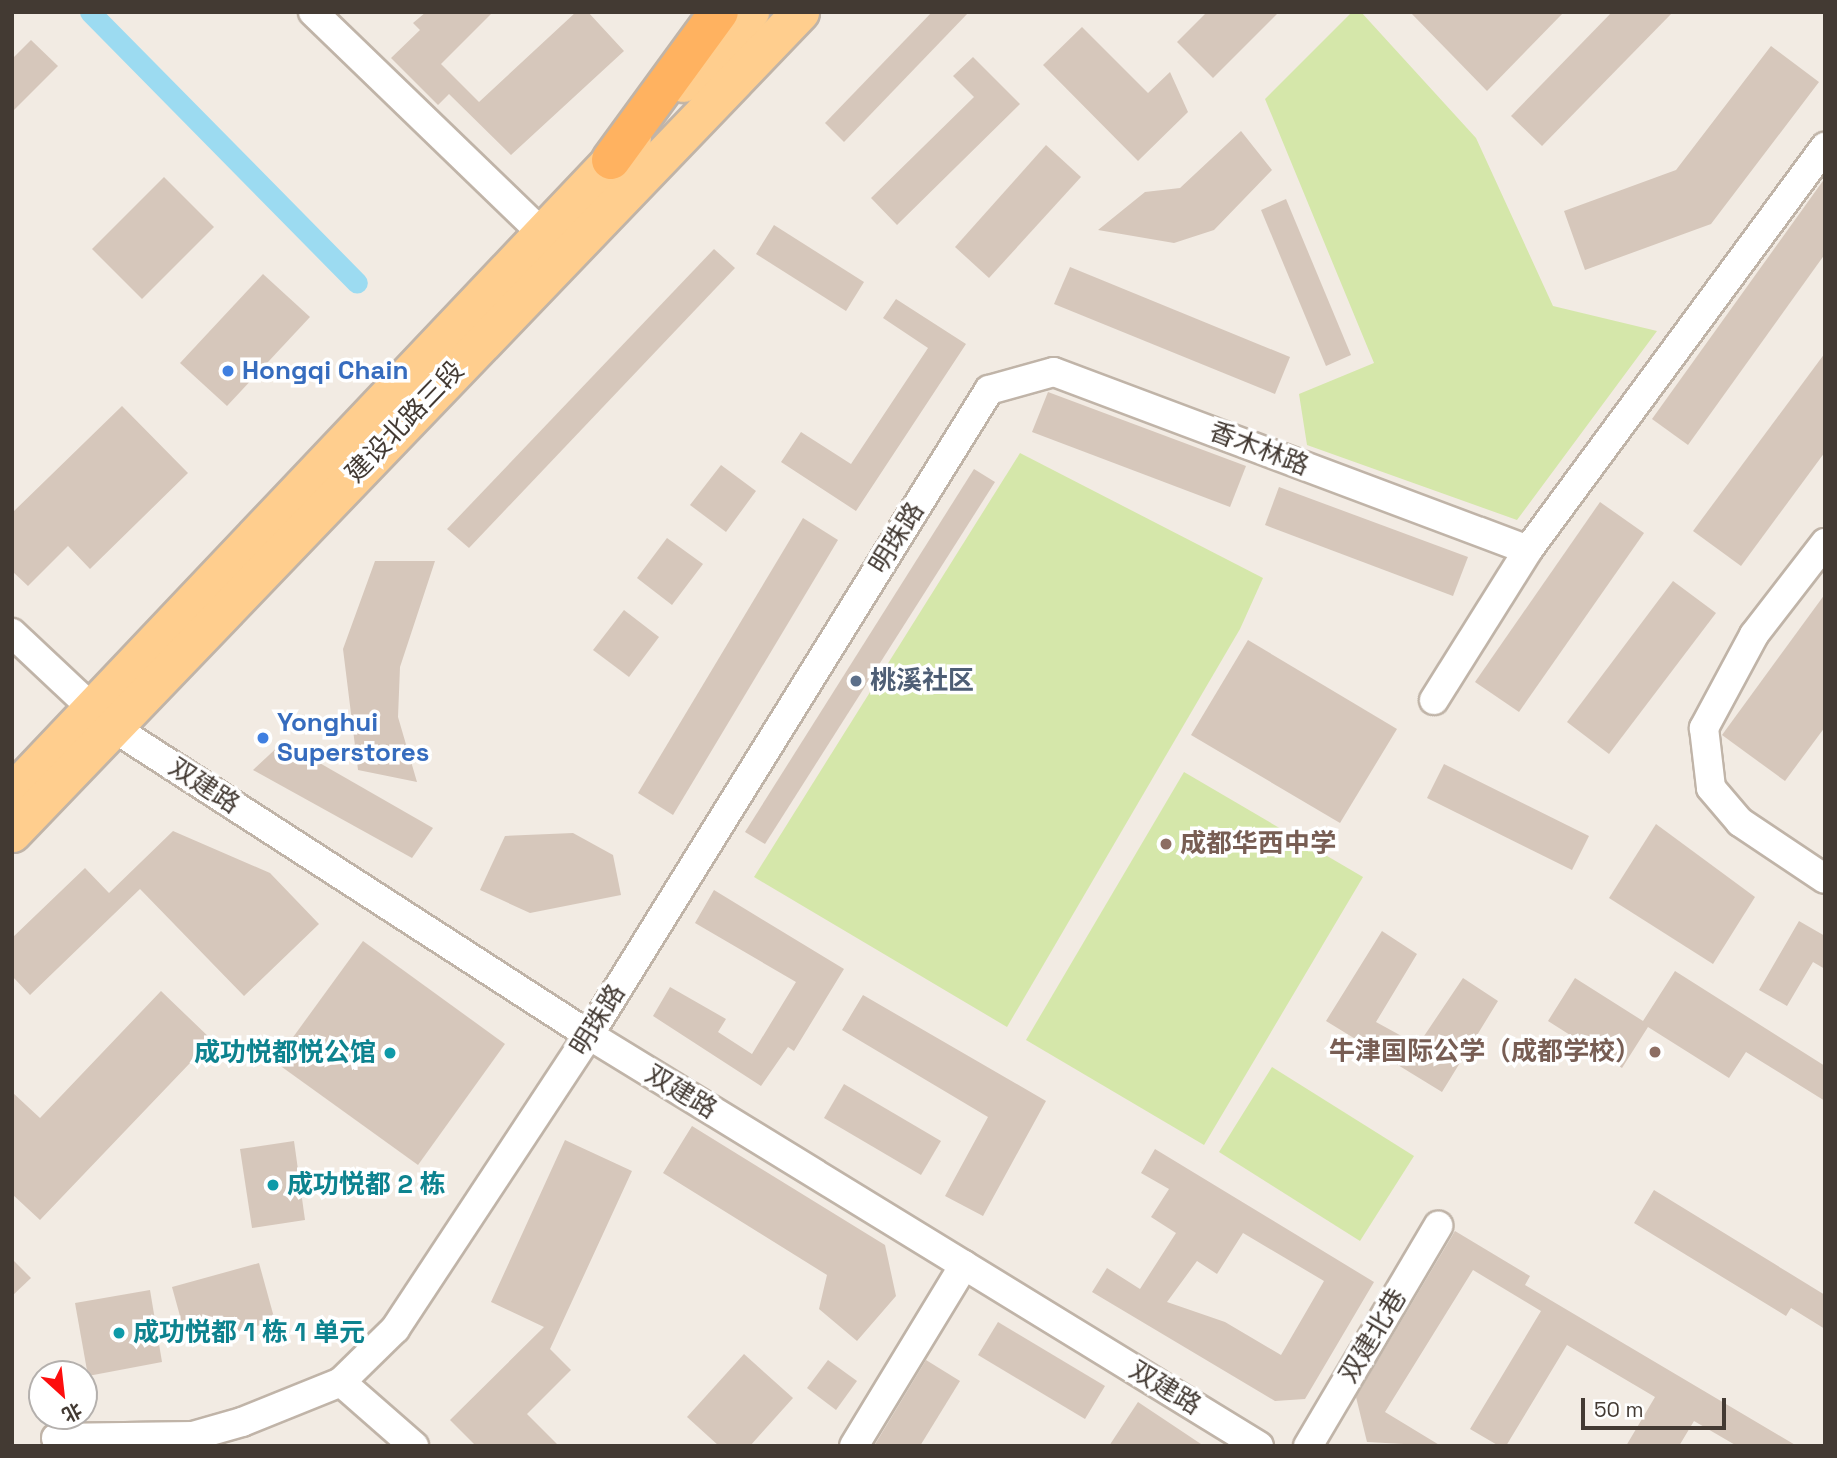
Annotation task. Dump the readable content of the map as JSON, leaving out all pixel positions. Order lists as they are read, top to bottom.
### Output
{
  "streets": {
    "main road": ["建设北路三段"],
    "street": [
      "香木林路",
      "明珠路",
      "双建路",
      "双建北巷"
    ]
  },
  "crossings": [
    ["建设北路三段", "双建路"],
    ["香木林路", "明珠路"],
    ["明珠路", "双建路"]
  ],
  "places": [
    "Hongqi Chain",
    "桃溪社区",
    "Yonghui Superstores",
    "成都华西中学",
    "牛津国际公学（成都学校）",
    "成功悦都悦公馆",
    "成功悦都 2 栋",
    "成功悦都 1 栋 1 单元"
  ],
  "scale_bar": "50 m",
  "north": "bottom right"
}
